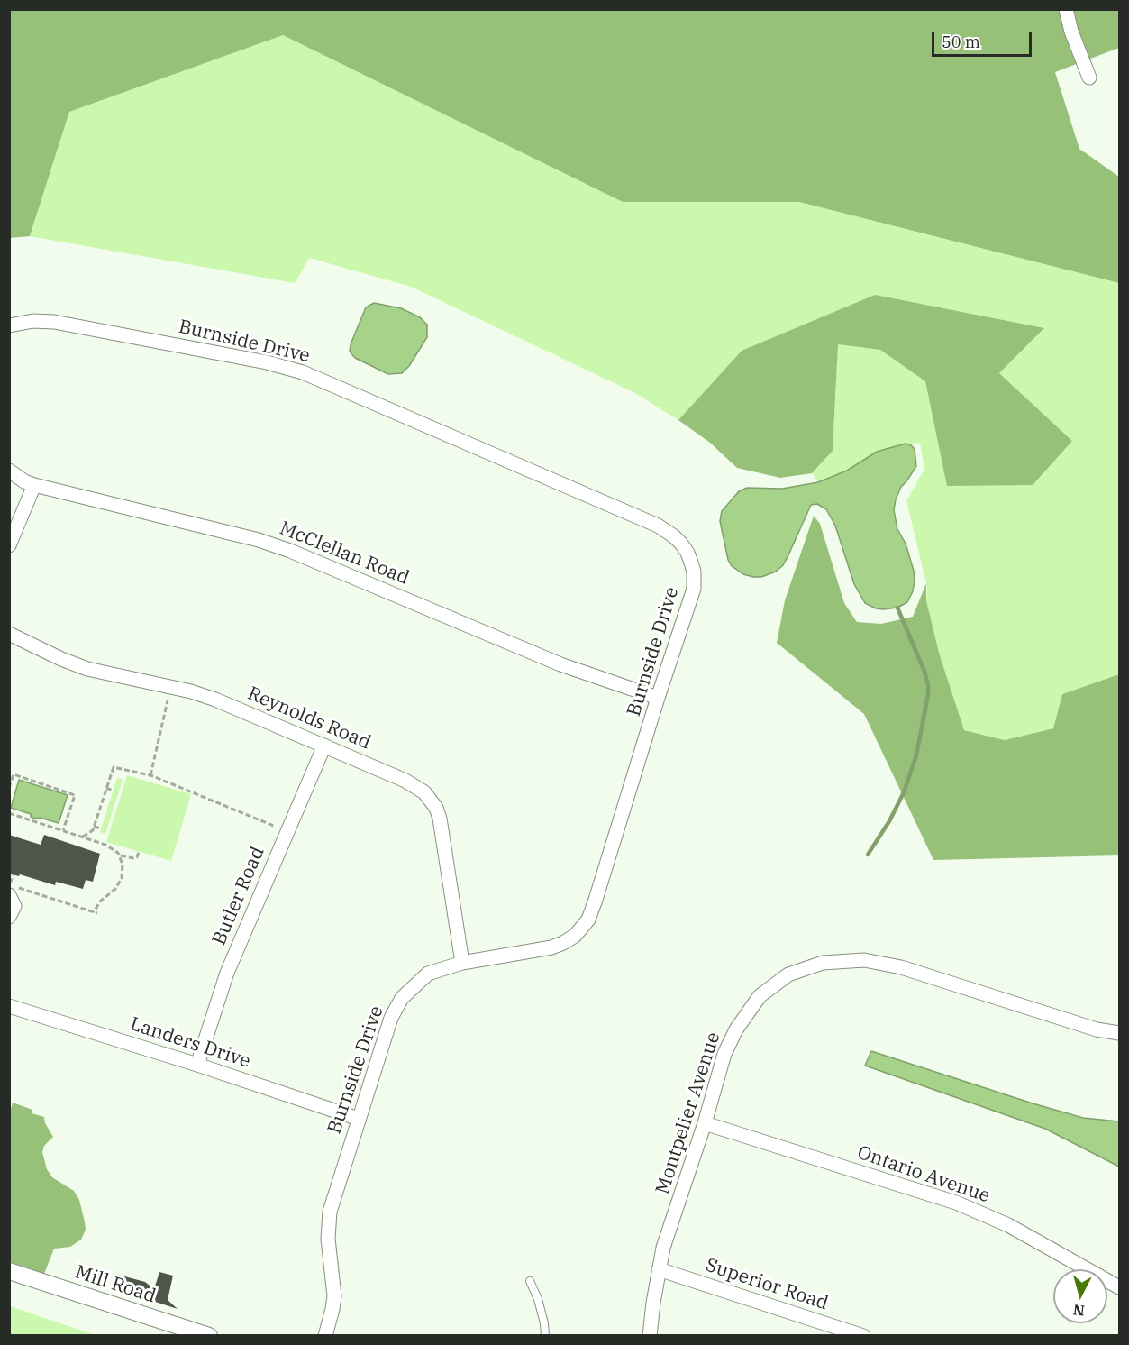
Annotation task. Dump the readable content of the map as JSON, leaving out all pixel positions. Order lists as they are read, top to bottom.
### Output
{
  "streets": {
    "street": [
      "Burnside Drive",
      "McClellan Road",
      "Reynolds Road",
      "Butler Road",
      "Landers Drive",
      "Montpelier Avenue",
      "Ontario Avenue",
      "Mill Road",
      "Superior Road"
    ]
  },
  "crossings": [
    ["Burnside Drive", "McClellan Road"],
    ["Burnside Drive", "Reynolds Road"],
    ["Burnside Drive", "Landers Drive"],
    ["Reynolds Road", "Butler Road"],
    ["Butler Road", "Landers Drive"],
    ["Montpelier Avenue", "Ontario Avenue"],
    ["Montpelier Avenue", "Superior Road"]
  ],
  "scale_bar": "50 m",
  "north": "bottom"
}
